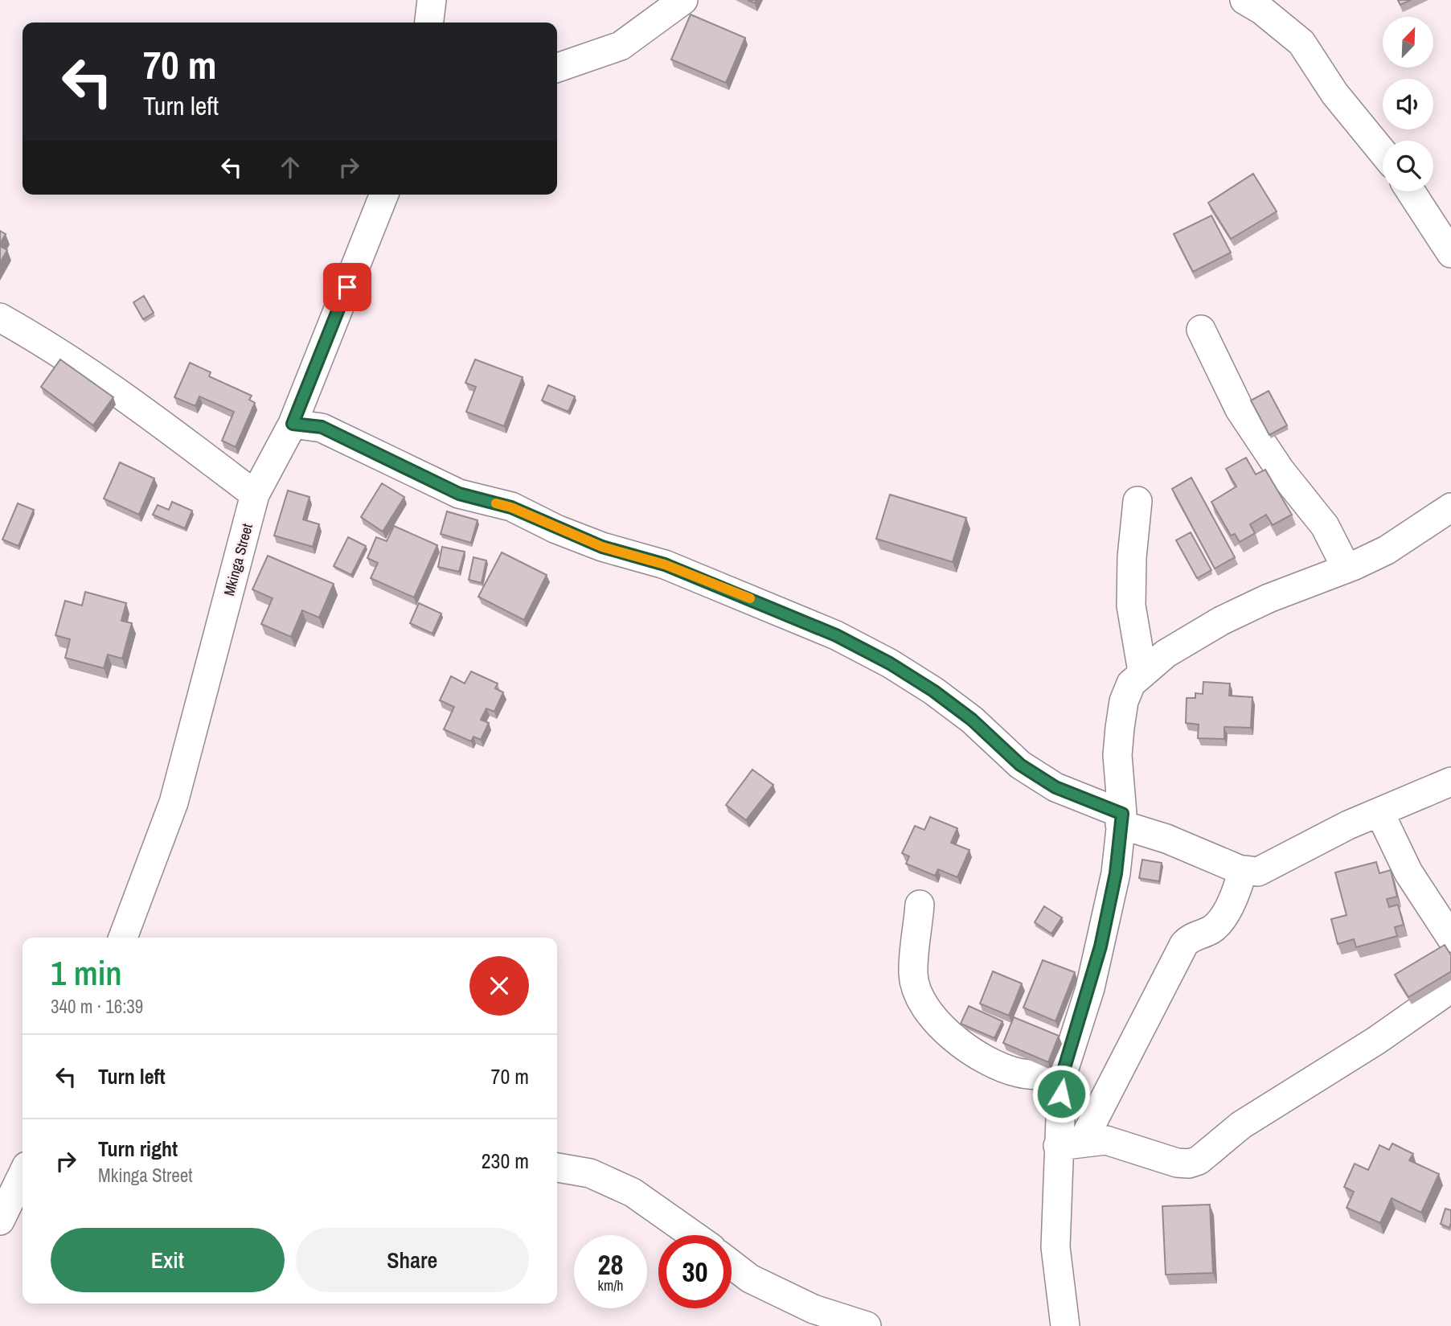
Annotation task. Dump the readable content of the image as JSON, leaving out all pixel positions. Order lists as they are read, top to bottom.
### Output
{
  "streets": {
    "street": ["Mkinga Street"]
  },
  "north": "top right",
  "page": {
    "turn": ["70 m", "Turn left"],
    "heading": ["1 min", "340 m · 16:39"],
    "list": [
      {
        "name": "Turn left",
        "value": "70 m"
      },
      {
        "name": "Turn right",
        "note": "Mkinga Street",
        "value": "230 m"
      }
    ],
    "buttons": ["Exit", "Share"],
    "speed": "28 km/h",
    "limit": "30"
  }
}
